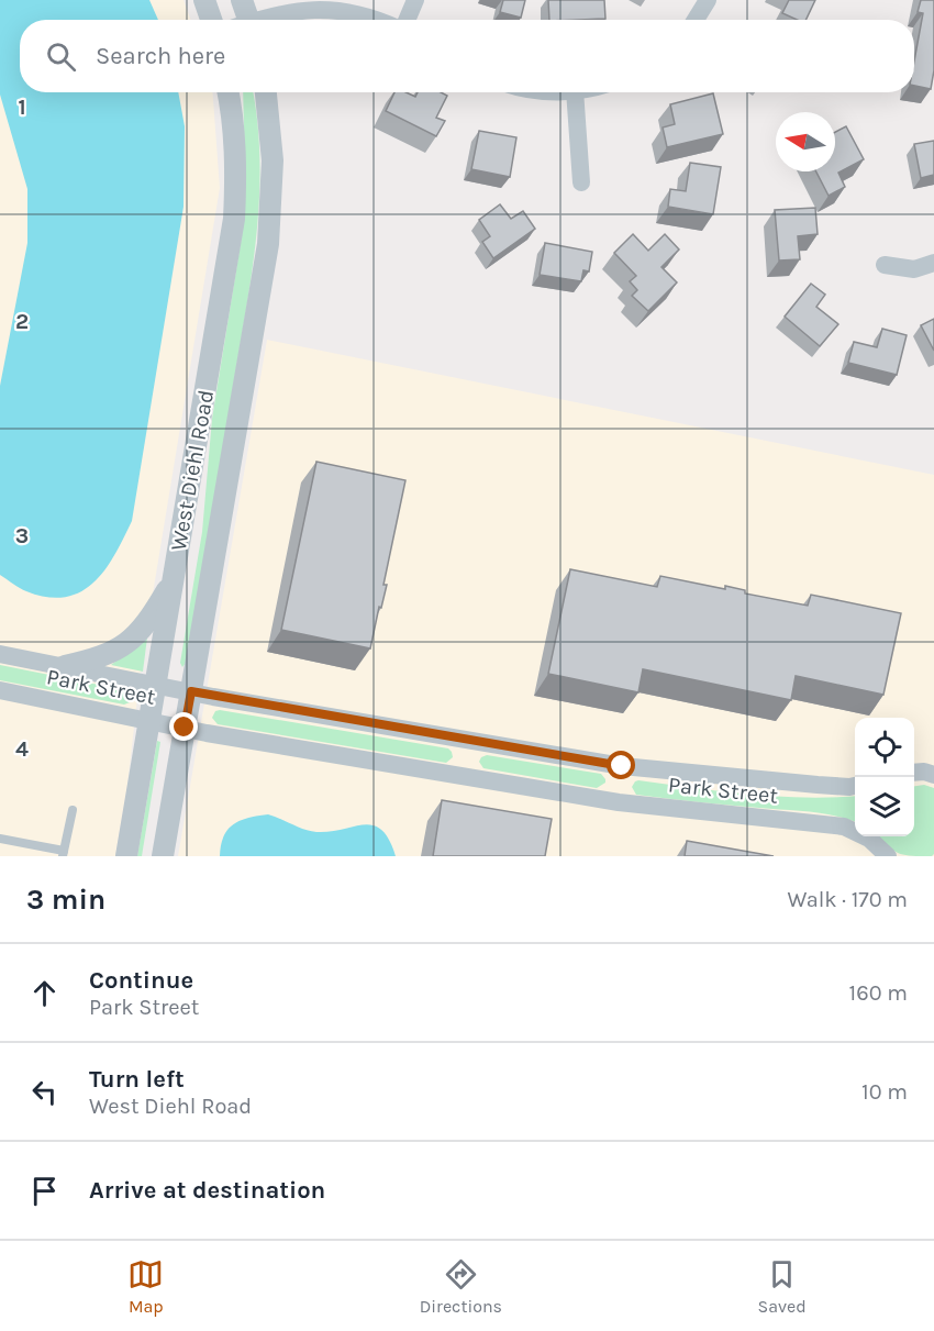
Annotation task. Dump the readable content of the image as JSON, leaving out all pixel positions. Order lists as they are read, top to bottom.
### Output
{
  "streets": {
    "street": ["West Diehl Road", "Park Street"]
  },
  "crossings": [
    ["West Diehl Road", "Park Street"]
  ],
  "north": "left",
  "page": {
    "search": "Search here",
    "heading": ["3 min", "Walk · 170 m"],
    "list": [
      ["Continue", "Park Street", "160 m"],
      ["Turn left", "West Diehl Road", "10 m"],
      "Arrive at destination"
    ],
    "nav": ["Map", "Directions", "Saved"]
  },
  "grid": {
    "rows": [
      "1",
      "2",
      "3",
      "4"
    ]
  }
}
